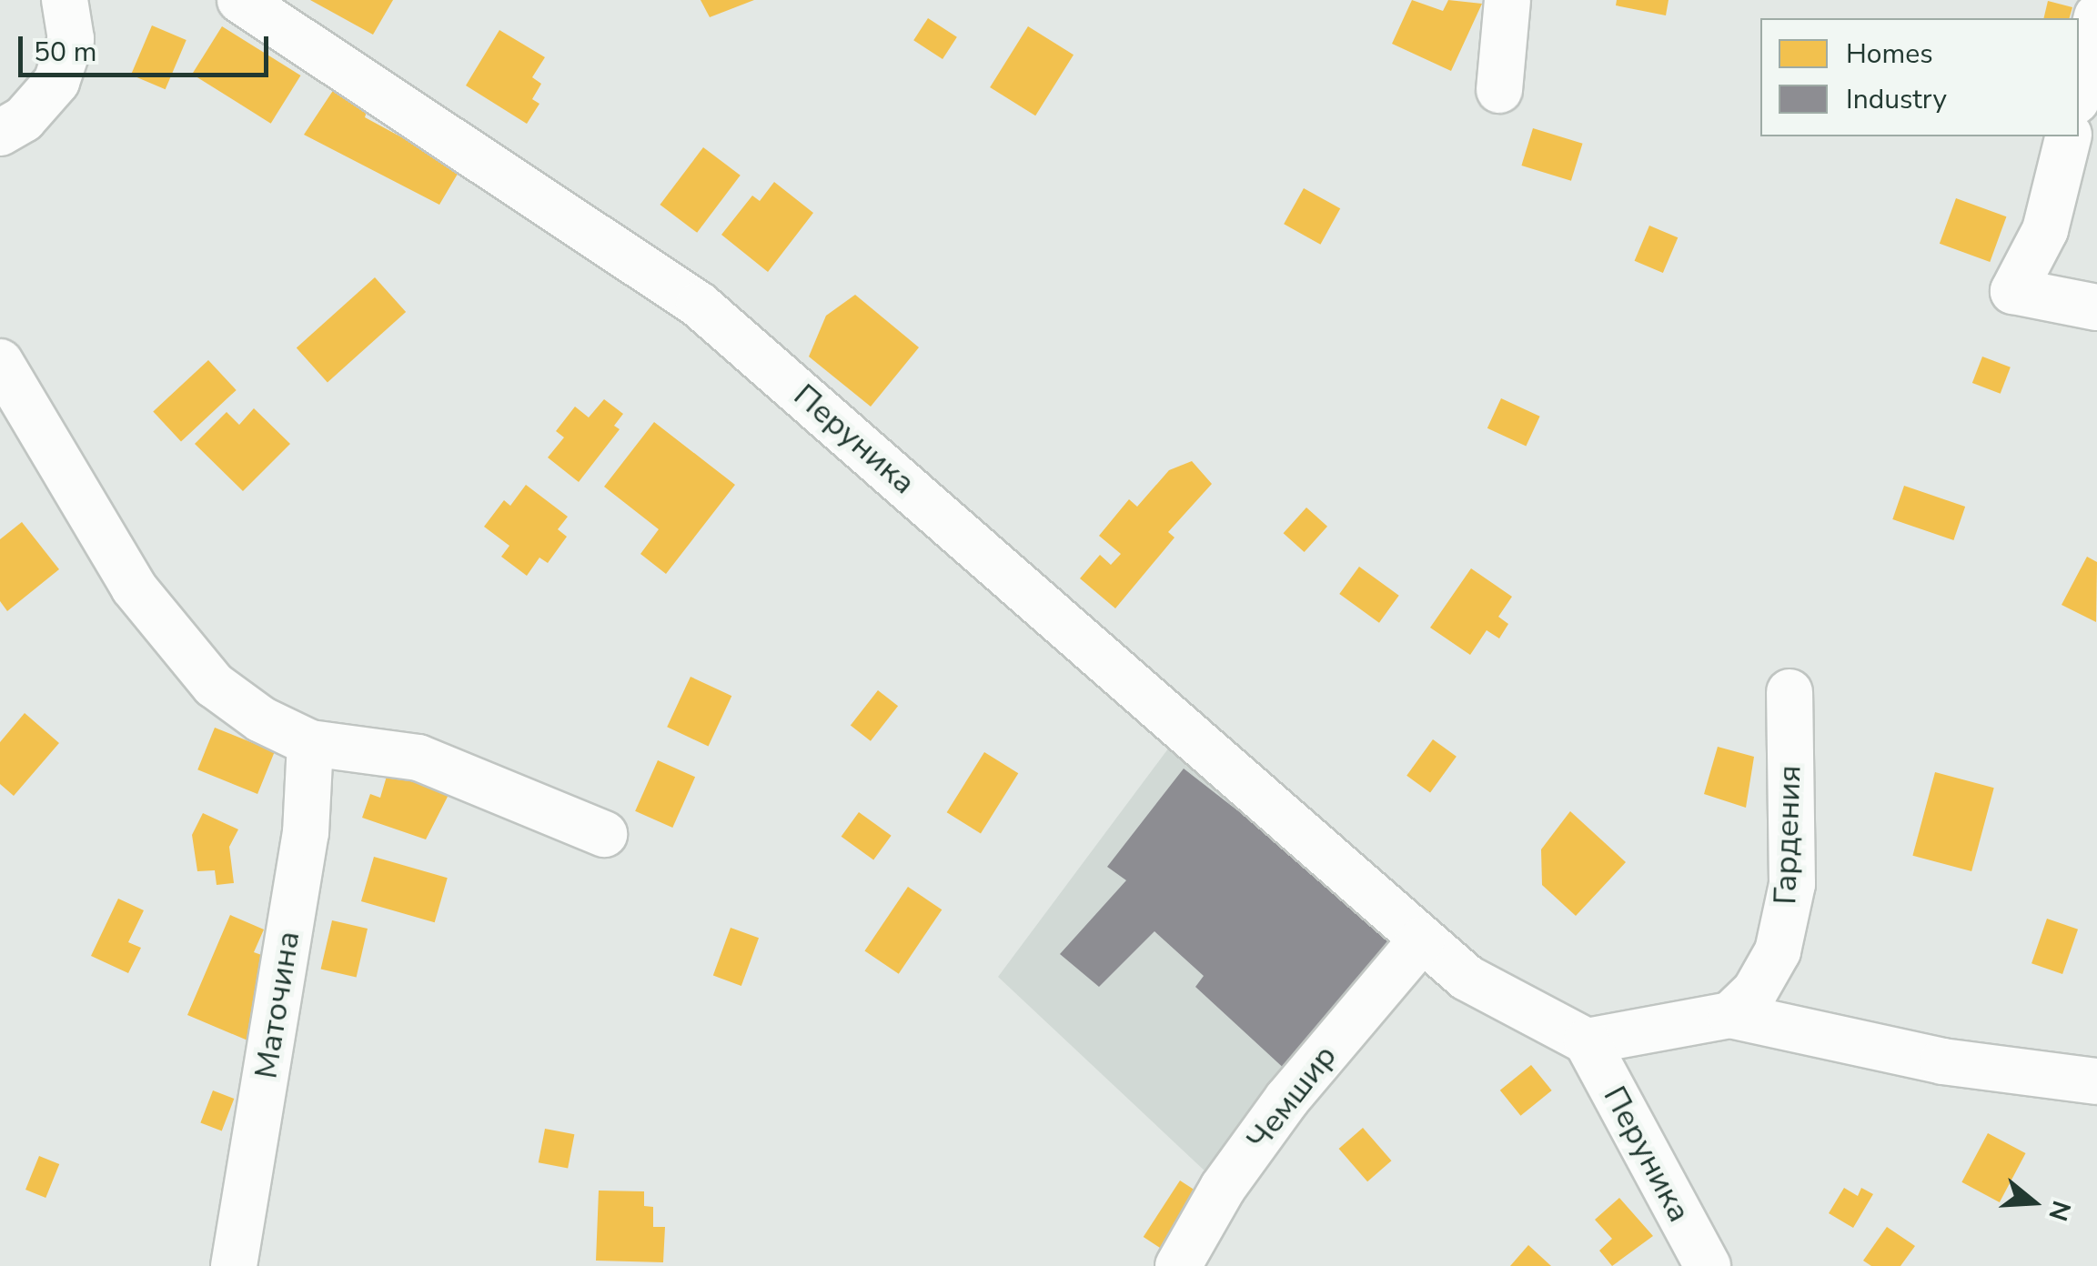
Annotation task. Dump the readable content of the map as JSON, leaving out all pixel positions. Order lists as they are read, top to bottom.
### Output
{
  "streets": {
    "street": [
      "Перуника",
      "Гардения",
      "Маточина",
      "Чемшир"
    ]
  },
  "crossings": [
    ["Перуника", "Чемшир"]
  ],
  "legend": ["Homes", "Industry"],
  "scale_bar": "50 m",
  "north": "right"
}
